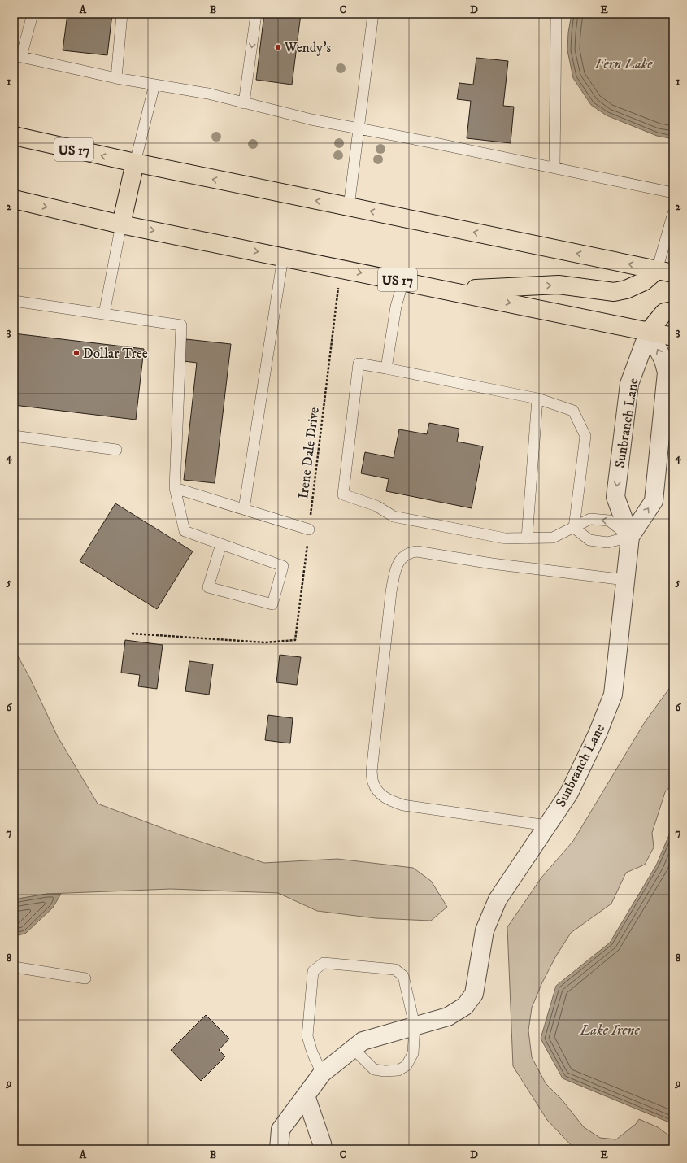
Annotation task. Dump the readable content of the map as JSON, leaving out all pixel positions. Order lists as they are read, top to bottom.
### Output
{
  "streets": {
    "main road": ["US 17"],
    "street": ["Sunbranch Lane"],
    "path": ["Irene Dale Drive"]
  },
  "crossings": [
    ["US 17", "Sunbranch Lane"],
    ["US 17", "Irene Dale Drive"]
  ],
  "water": ["Fern Lake", "Lake Irene"],
  "places": ["Wendy's", "Dollar Tree"],
  "grid": {
    "columns": [
      "A",
      "B",
      "C",
      "D",
      "E"
    ],
    "rows": [
      "1",
      "2",
      "3",
      "4",
      "5",
      "6",
      "7",
      "8",
      "9"
    ]
  }
}
